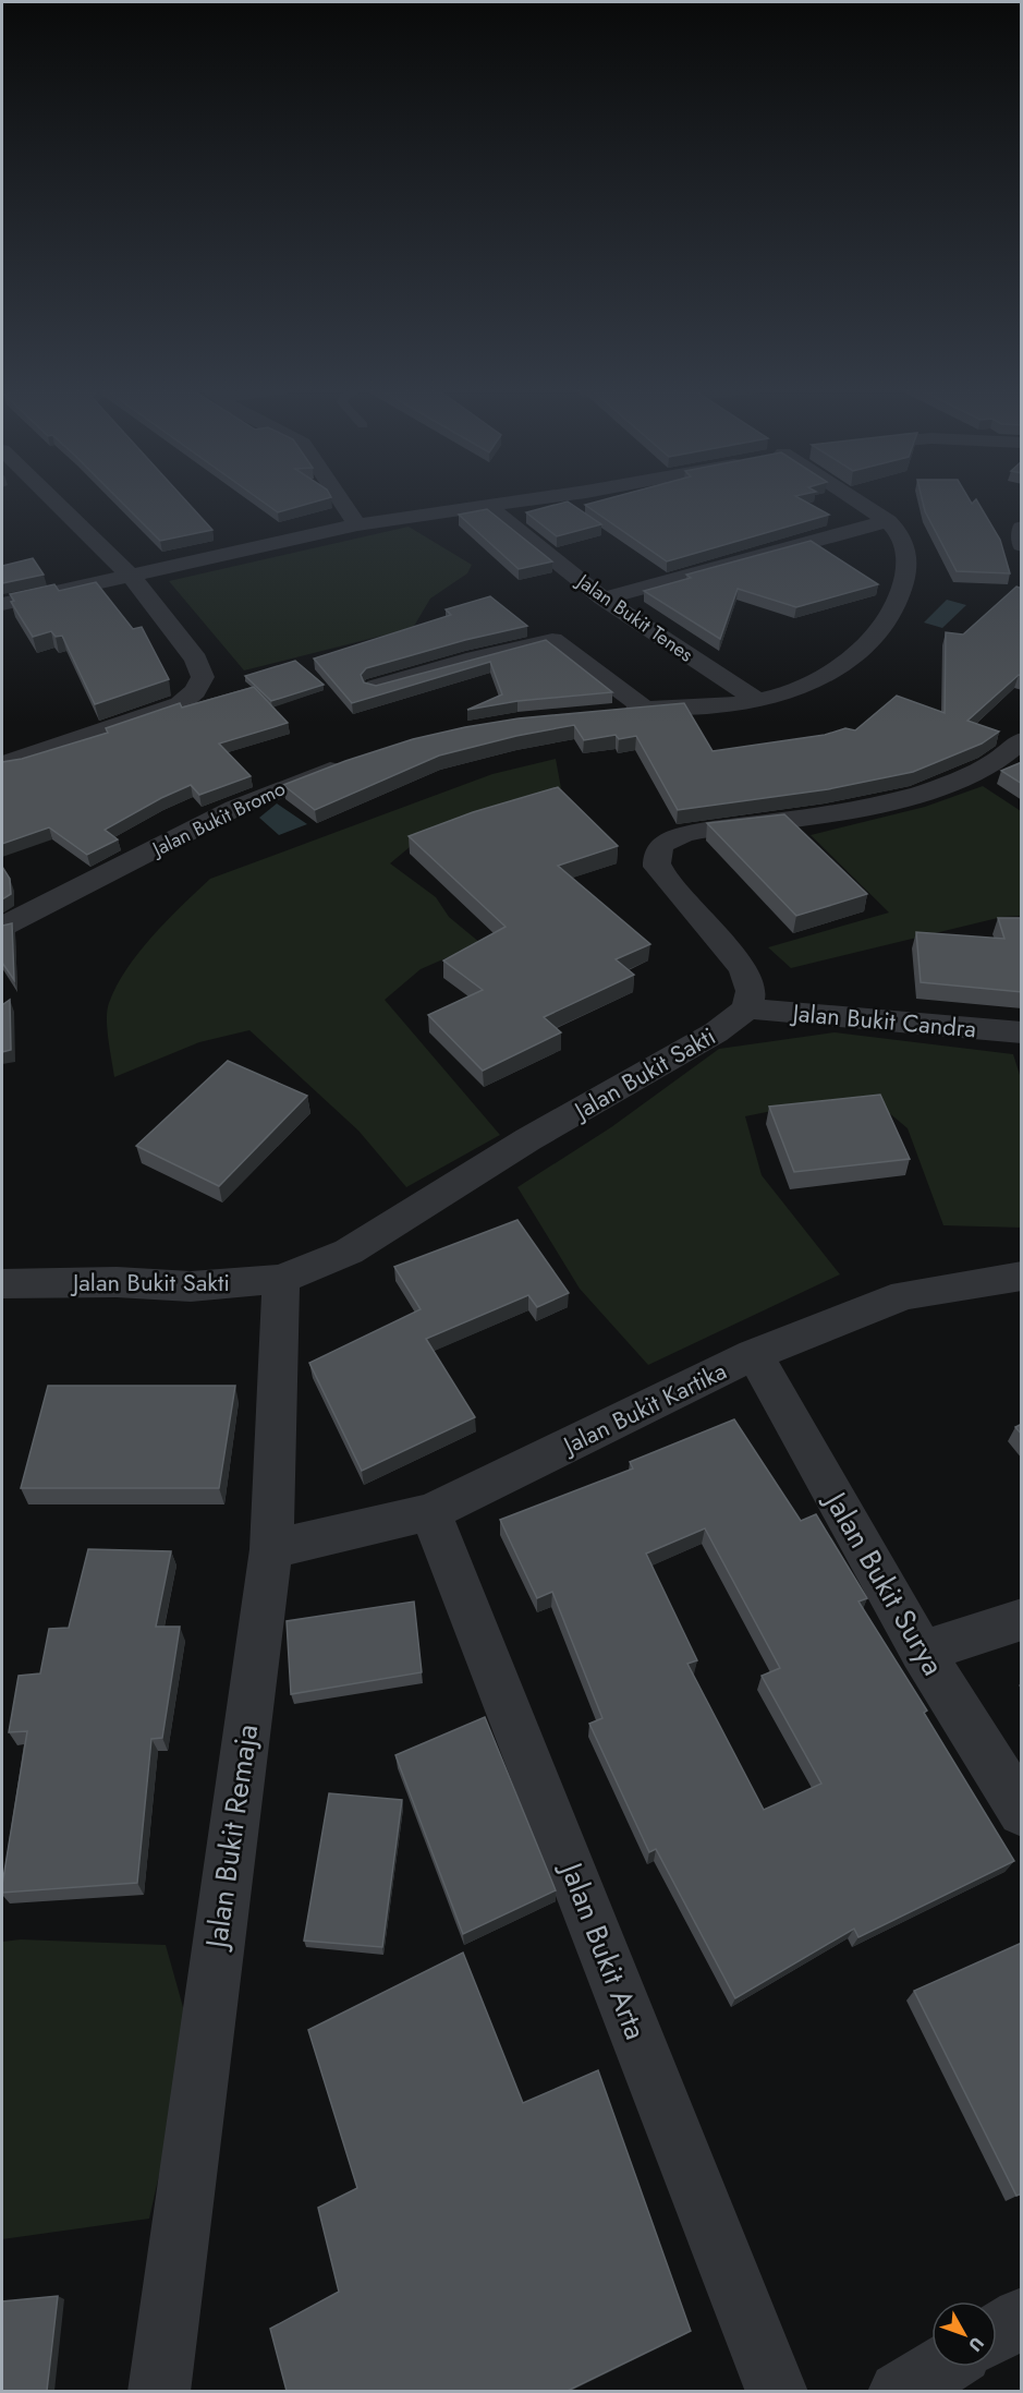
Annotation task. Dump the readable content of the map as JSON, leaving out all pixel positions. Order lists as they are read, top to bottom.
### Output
{
  "streets": {
    "street": [
      "Jalan Bukit Tenes",
      "Jalan Bukit Bromo",
      "Jalan Bukit Candra",
      "Jalan Bukit Sakti",
      "Jalan Bukit Kartika",
      "Jalan Bukit Surya",
      "Jalan Bukit Remaja",
      "Jalan Bukit Arta"
    ]
  },
  "crossings": [
    ["Jalan Bukit Candra", "Jalan Bukit Sakti"],
    ["Jalan Bukit Sakti", "Jalan Bukit Remaja"],
    ["Jalan Bukit Kartika", "Jalan Bukit Surya"],
    ["Jalan Bukit Kartika", "Jalan Bukit Remaja"],
    ["Jalan Bukit Kartika", "Jalan Bukit Arta"]
  ],
  "north": "bottom right"
}
